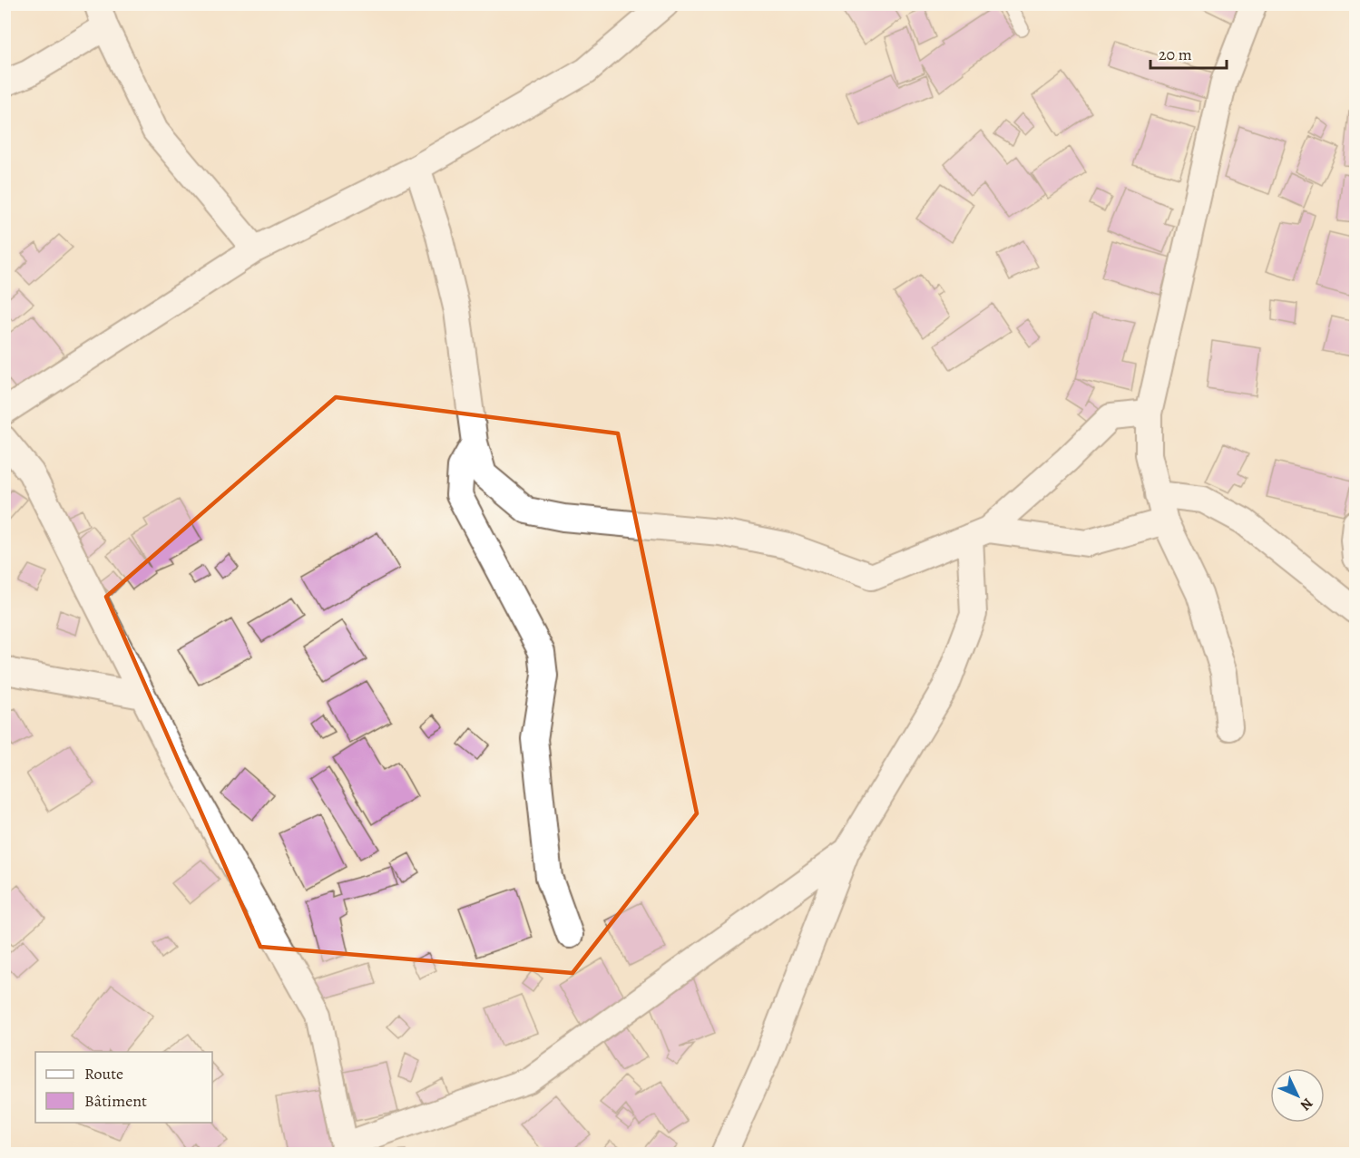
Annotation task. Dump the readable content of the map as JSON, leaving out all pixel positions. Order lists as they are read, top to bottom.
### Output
{
  "legend": ["Route", "Bâtiment"],
  "scale_bar": "20 m",
  "north": "bottom right"
}
